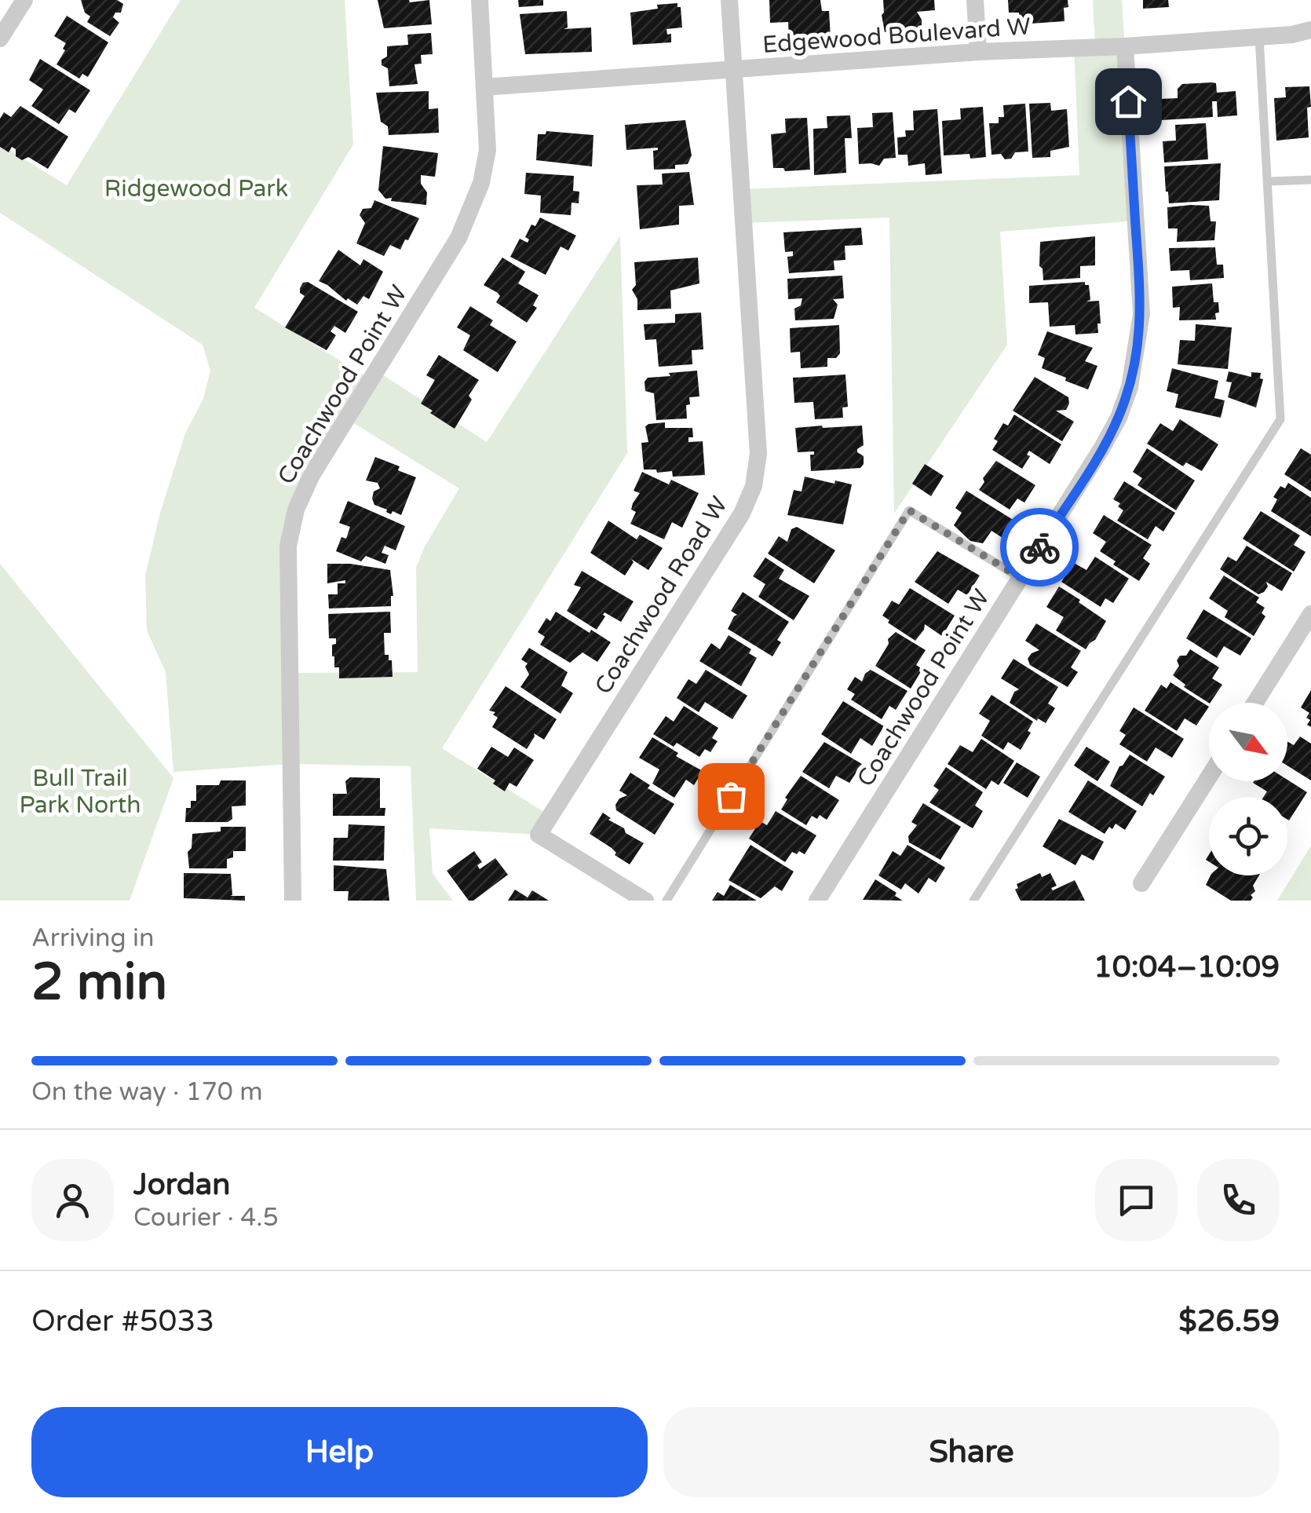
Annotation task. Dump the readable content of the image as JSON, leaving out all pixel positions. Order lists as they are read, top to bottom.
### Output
{
  "streets": {
    "street": ["Edgewood Boulevard W", "Coachwood Point W", "Coachwood Road W"]
  },
  "crossings": [
    ["Edgewood Boulevard W", "Coachwood Point W"],
    ["Edgewood Boulevard W", "Coachwood Road W"]
  ],
  "parks": ["Ridgewood Park", "Bull Trail Park North"],
  "north": "bottom right",
  "page": {
    "heading": ["2 min", "Arriving in", "10:04–10:09"],
    "panel": [
      "Jordan",
      "Courier · 4.5",
      "Order #5033",
      "$26.59"
    ],
    "bar": "On the way · 170 m",
    "buttons": ["Help", "Share"]
  }
}
